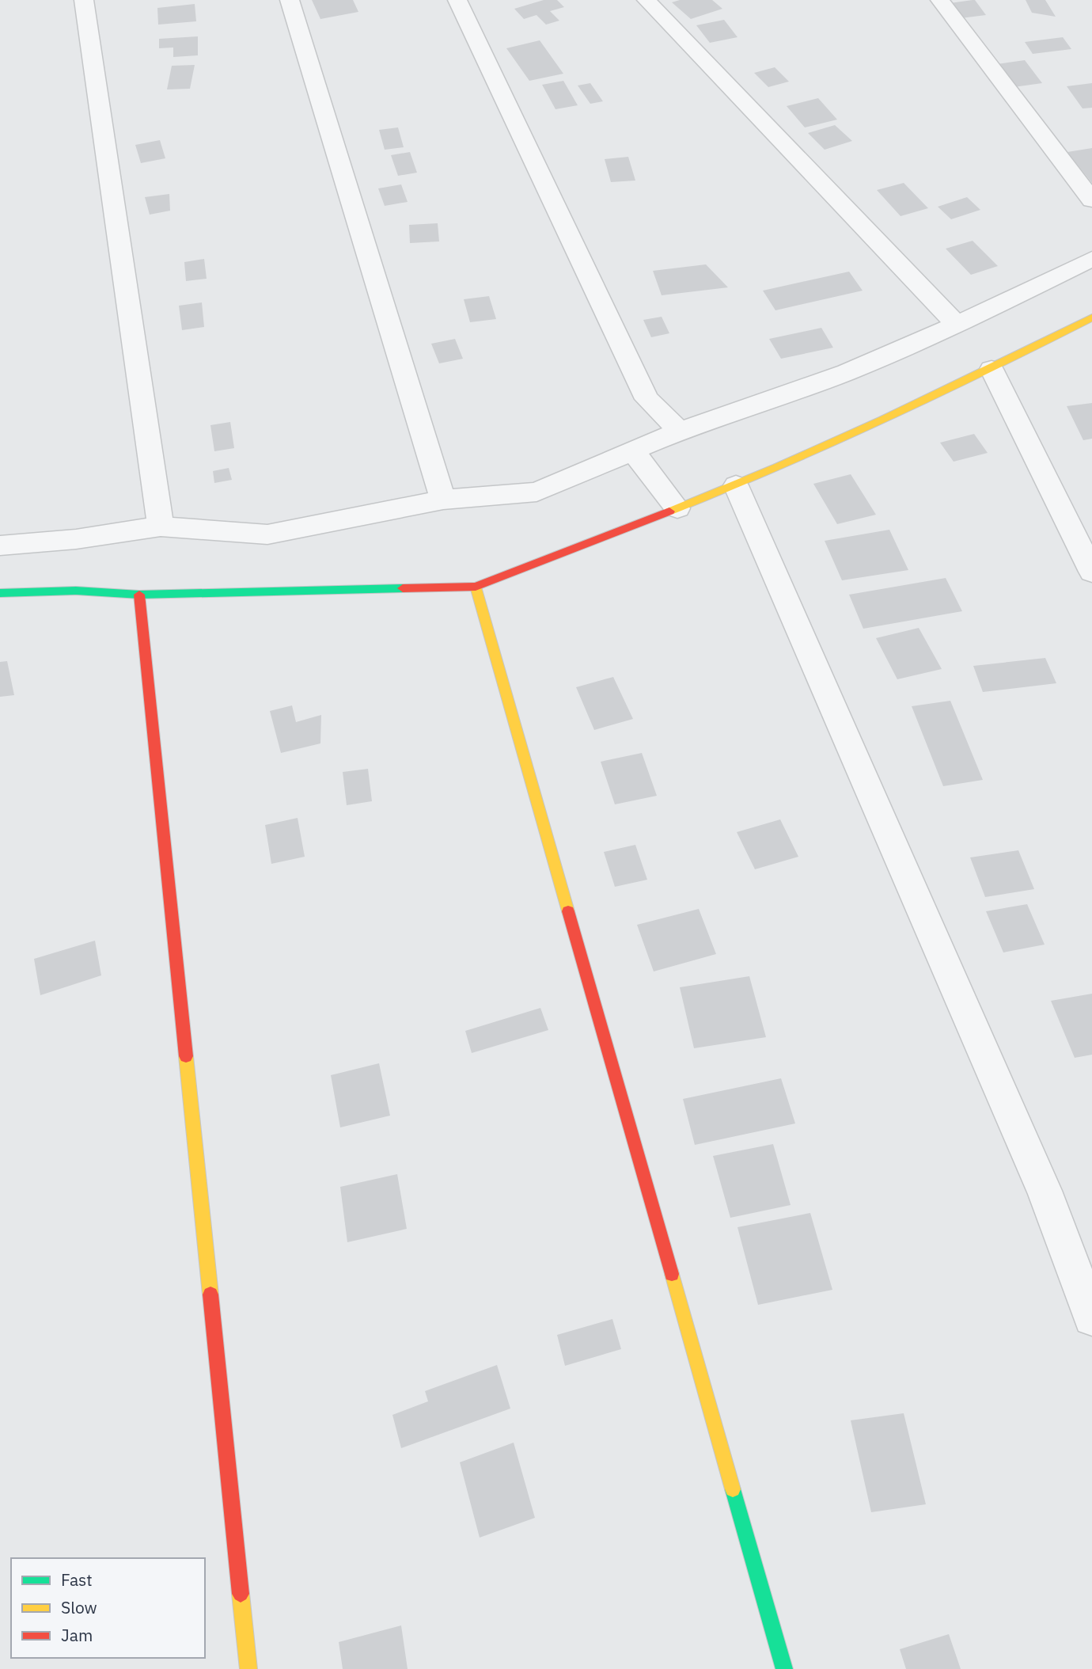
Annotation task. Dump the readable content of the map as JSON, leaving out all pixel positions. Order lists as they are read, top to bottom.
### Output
{
  "legend": ["Fast", "Slow", "Jam"]
}
